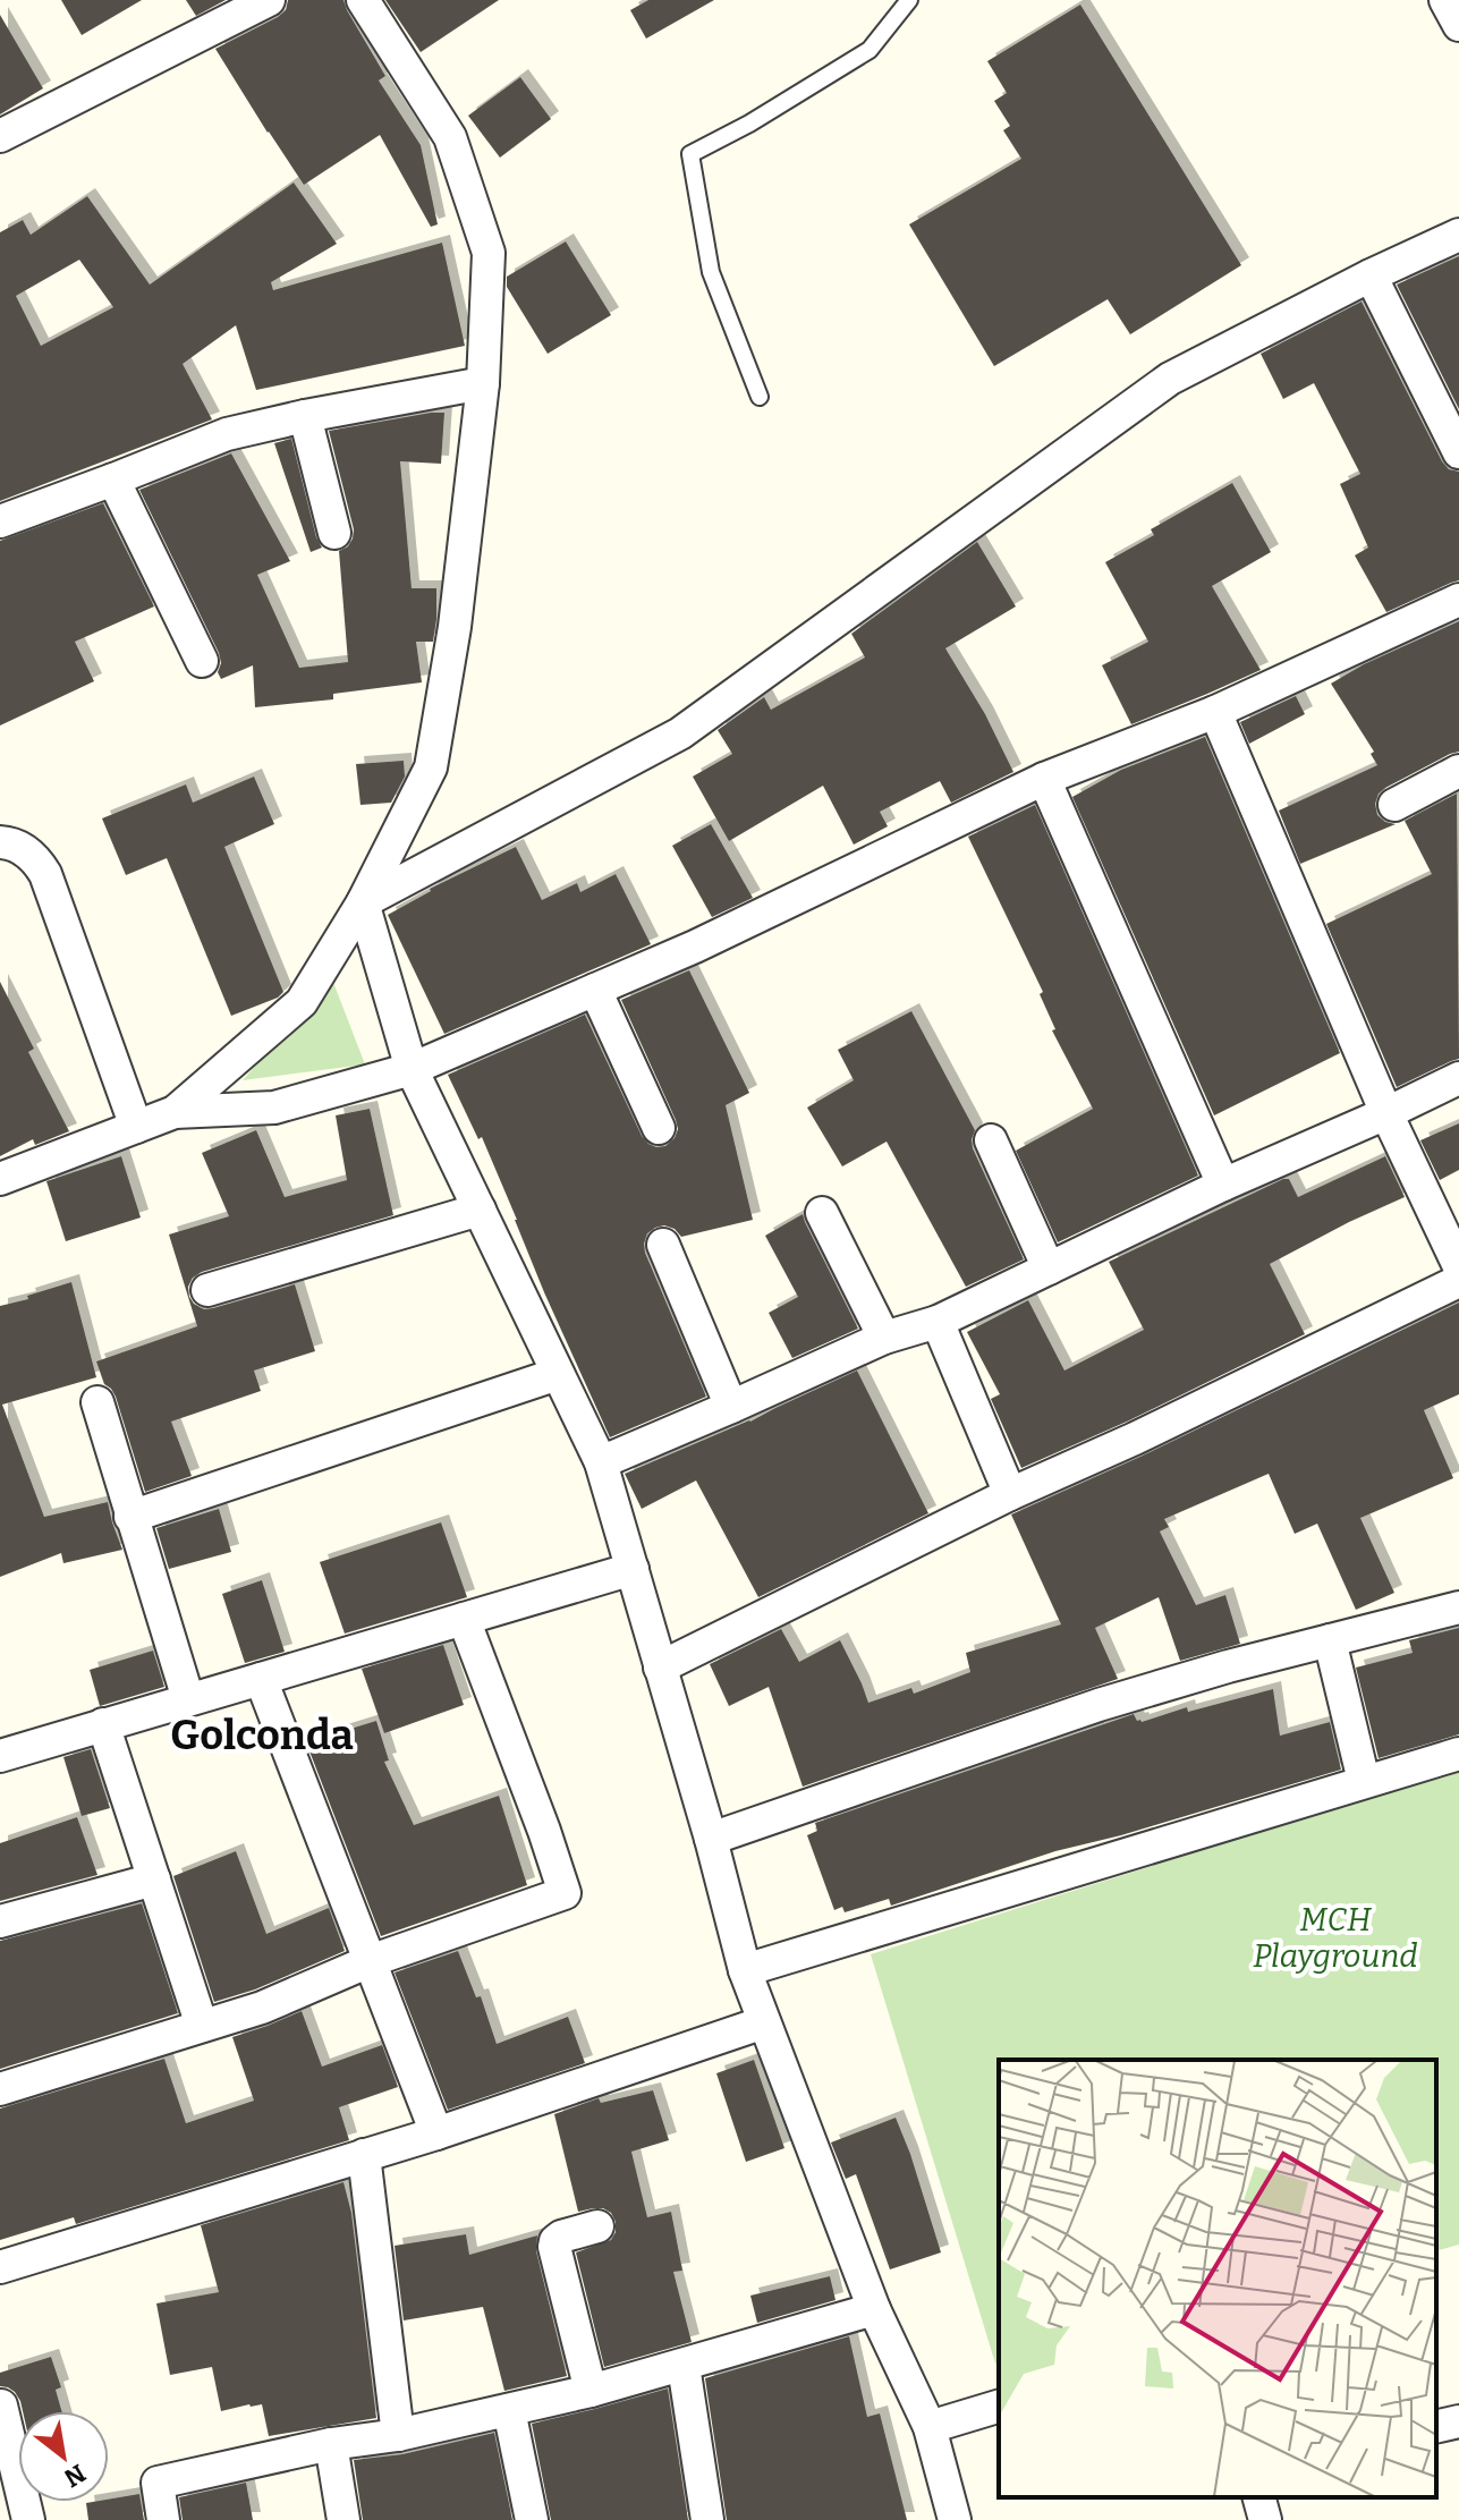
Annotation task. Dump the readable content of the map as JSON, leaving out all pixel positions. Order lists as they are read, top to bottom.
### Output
{
  "districts": ["Golconda"],
  "parks": ["MCH Playground"],
  "north": "bottom right"
}
